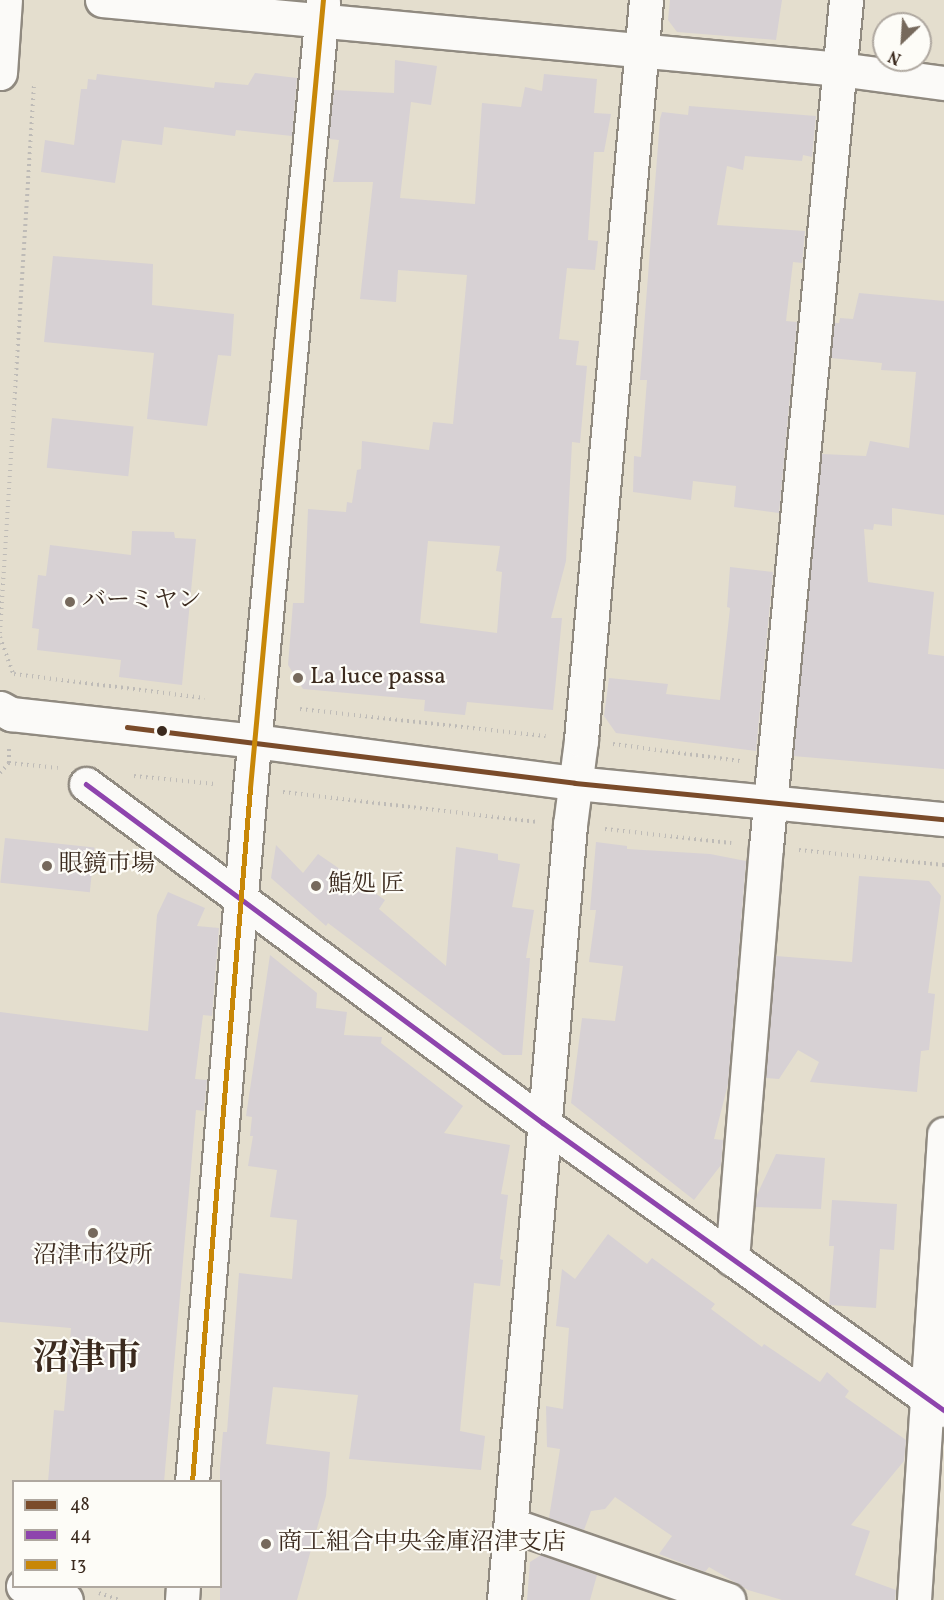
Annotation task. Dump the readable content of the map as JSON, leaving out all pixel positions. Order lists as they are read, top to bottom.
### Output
{
  "districts": ["沼津市"],
  "places": [
    "バーミヤン",
    "La luce passa",
    "眼鏡市場",
    "鮨処 匠",
    "沼津市役所",
    "商工組合中央金庫沼津支店"
  ],
  "lines": ["transit line 13", "transit line 48", "transit line 44"],
  "legend": ["48", "44", "13"],
  "north": "bottom left"
}
